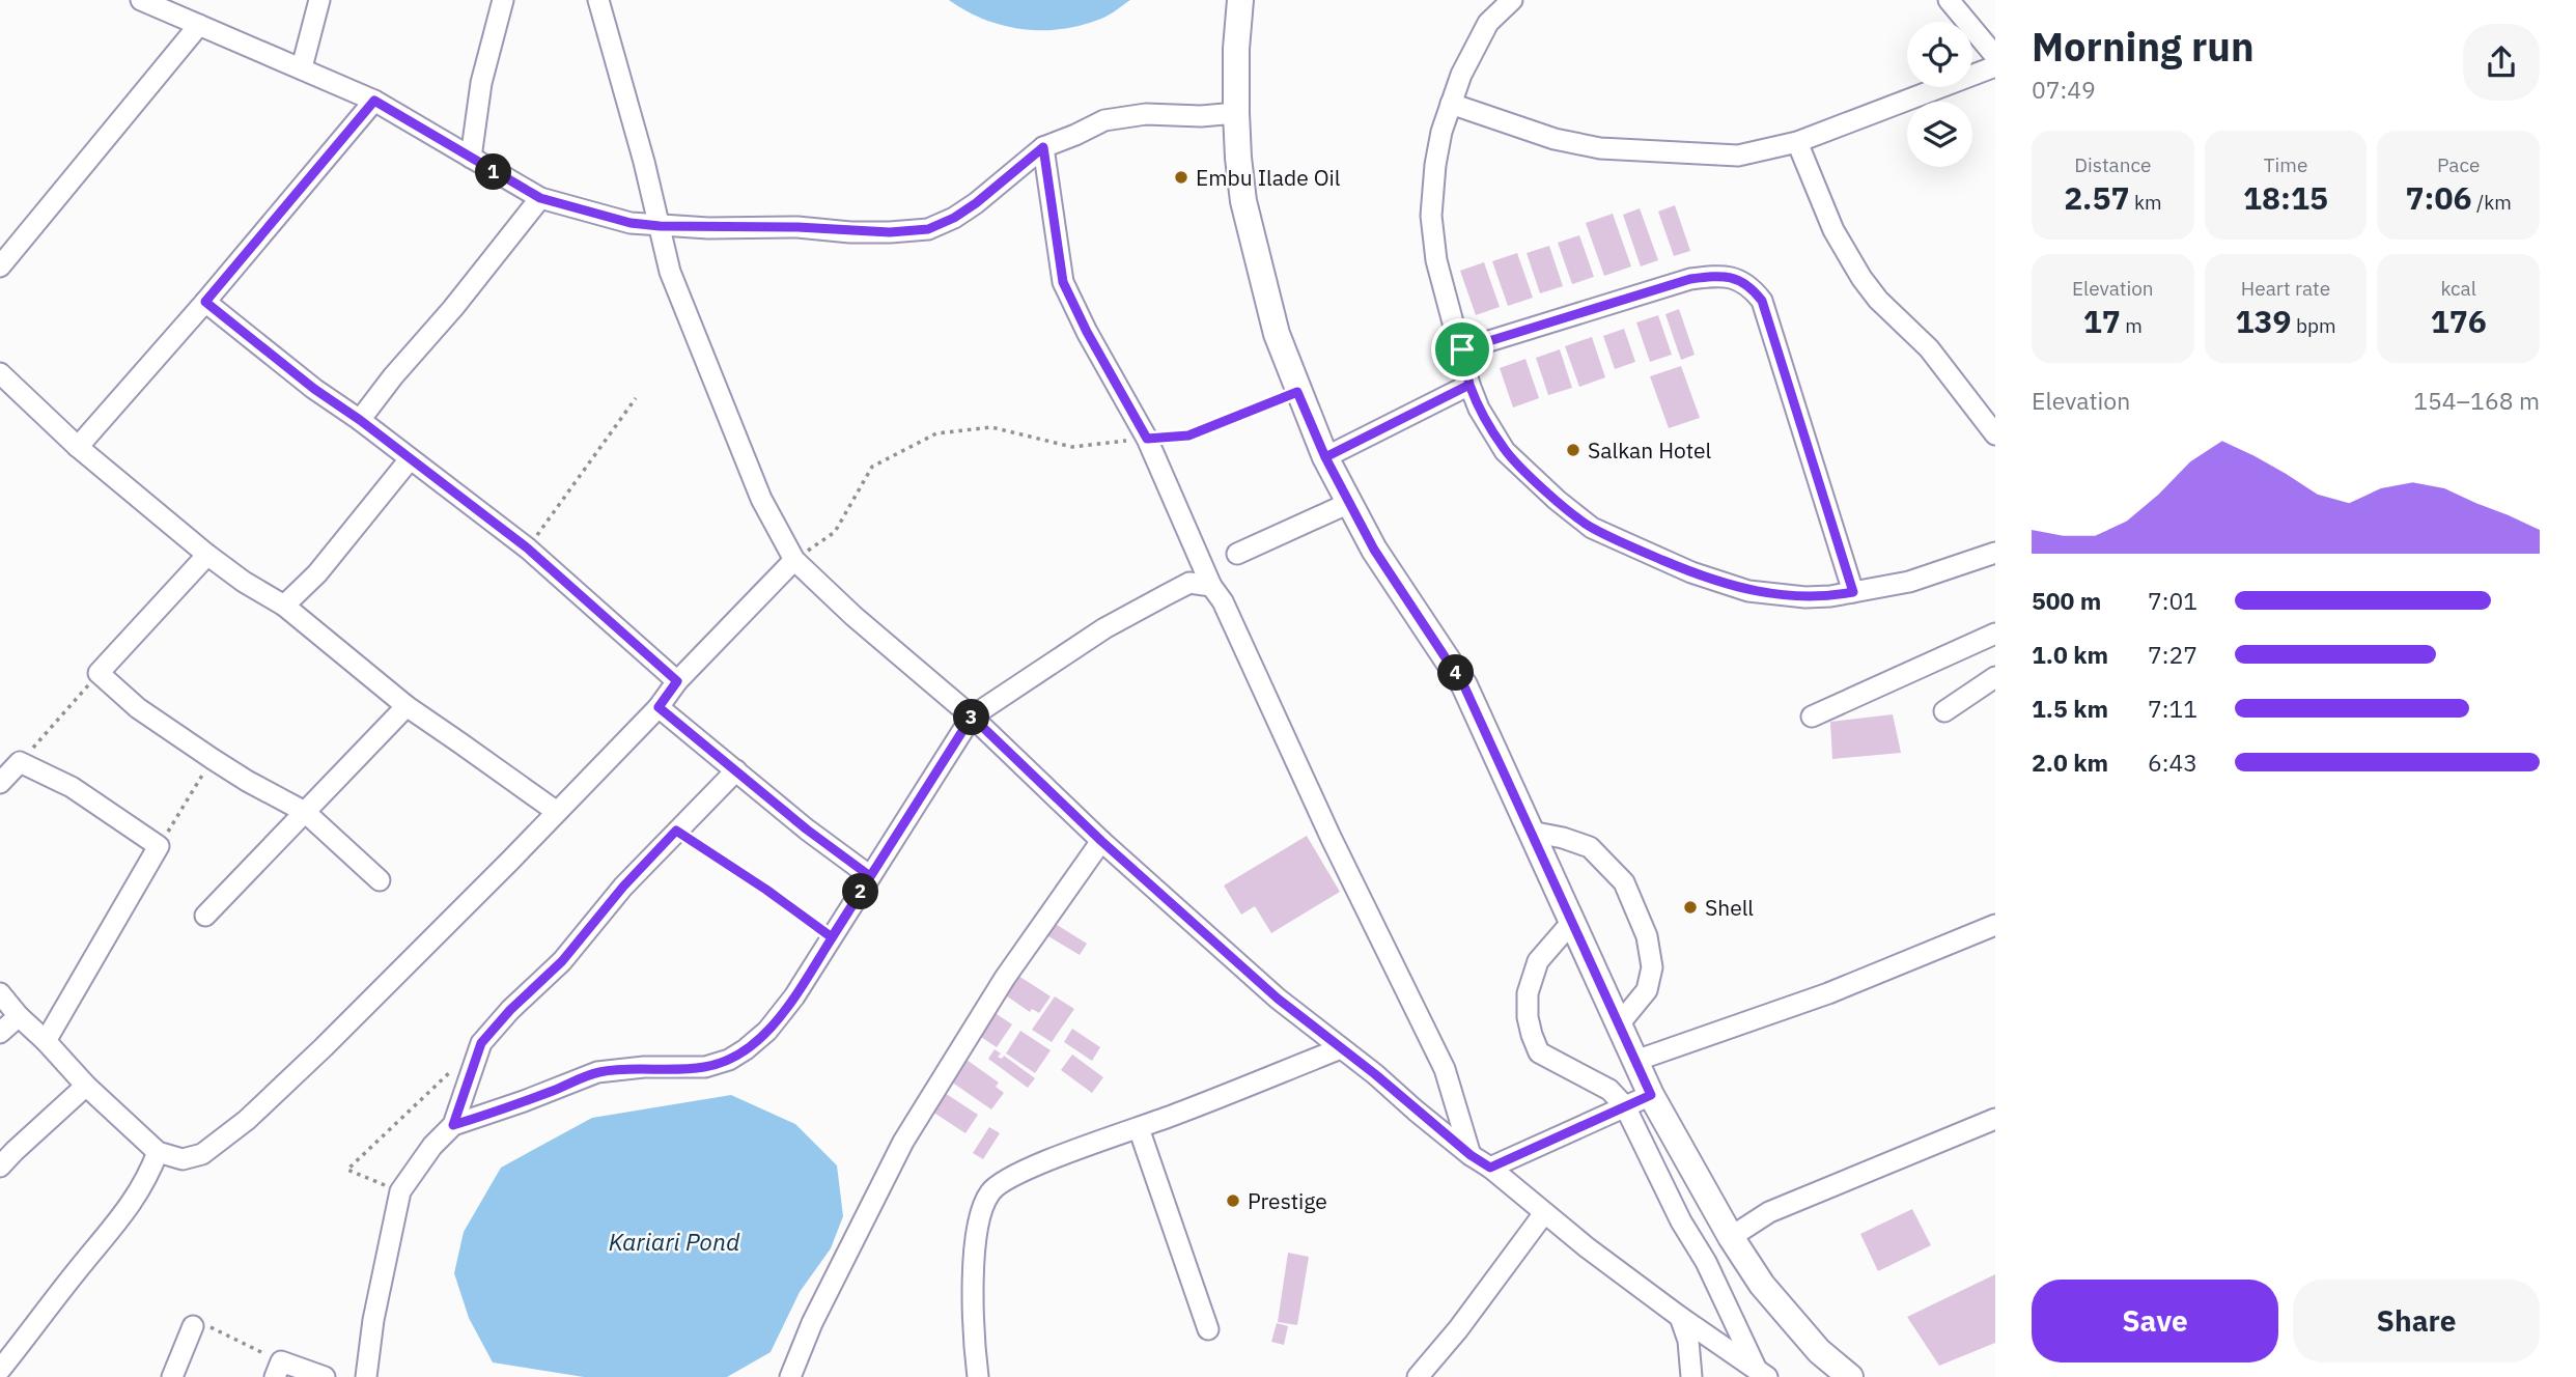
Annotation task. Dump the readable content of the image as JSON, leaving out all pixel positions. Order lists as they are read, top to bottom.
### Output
{
  "water": ["Kariari Pond"],
  "places": [
    "Embu Ilade Oil",
    "Salkan Hotel",
    "Shell",
    "Prestige"
  ],
  "page": {
    "heading": ["Morning run", "07:49"],
    "stats": [
      ["Distance", "2.57 km"],
      ["Time", "18:15"],
      ["Pace", "7:06 /km"],
      ["Elevation", "17 m"],
      ["Heart rate", "139 bpm"],
      ["kcal", "176"]
    ],
    "pins": [
      "1",
      "4",
      "3",
      "2"
    ],
    "chart": ["Elevation", "154–168 m"],
    "list": [
      {
        "name": "500 m",
        "note": "7:01"
      },
      {
        "name": "1.0 km",
        "note": "7:27"
      },
      {
        "name": "1.5 km",
        "note": "7:11"
      },
      {
        "name": "2.0 km",
        "note": "6:43"
      }
    ],
    "buttons": ["Save", "Share"]
  }
}
